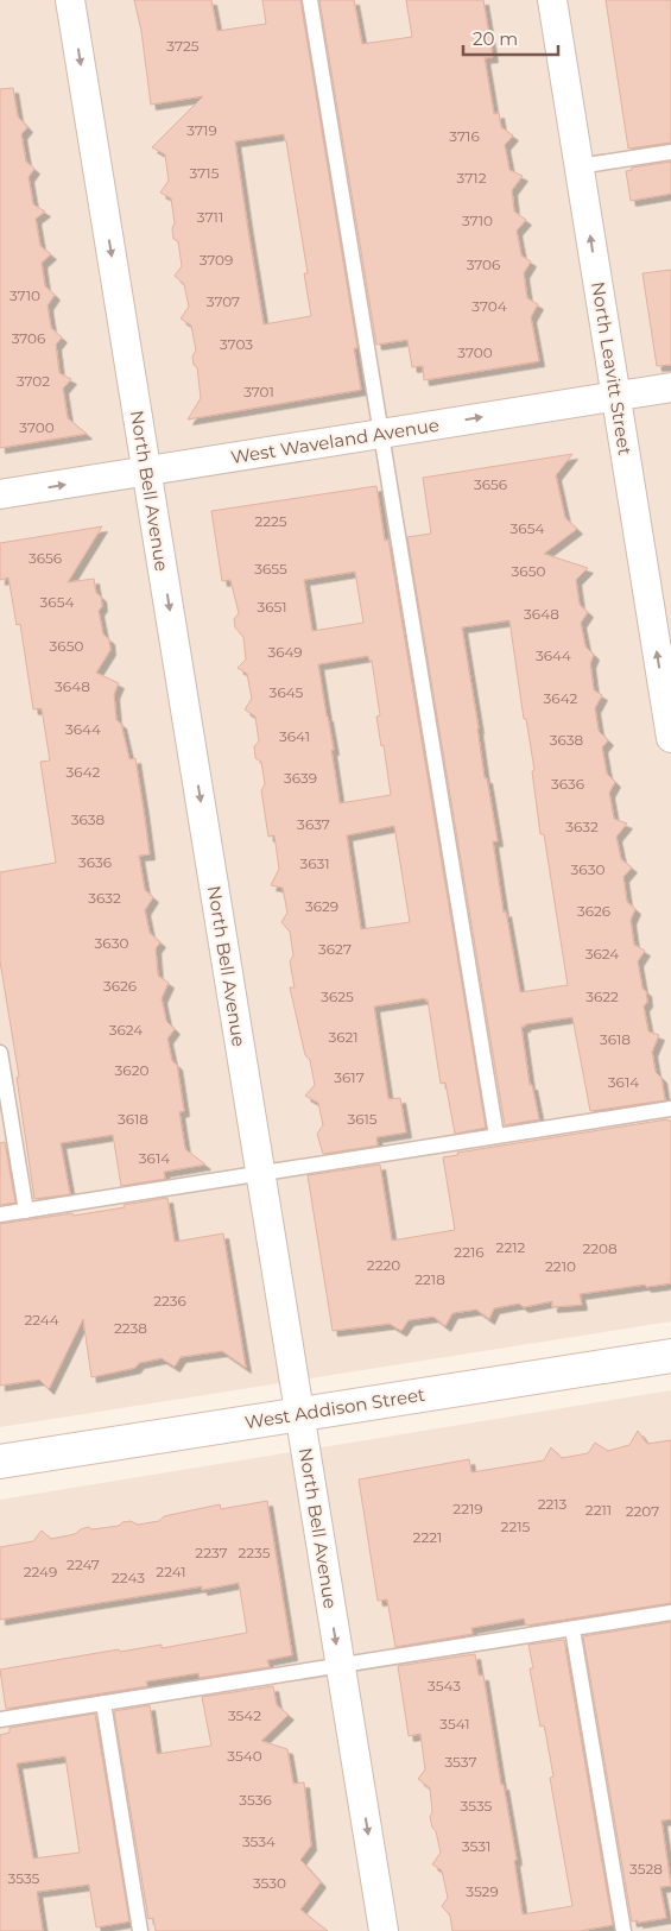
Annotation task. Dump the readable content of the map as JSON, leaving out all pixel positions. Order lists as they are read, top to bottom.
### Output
{
  "streets": {
    "street": [
      "North Leavitt Street",
      "West Waveland Avenue",
      "North Bell Avenue",
      "West Addison Street"
    ]
  },
  "crossings": [
    ["North Leavitt Street", "West Waveland Avenue"],
    ["West Waveland Avenue", "North Bell Avenue"],
    ["North Bell Avenue", "West Addison Street"]
  ],
  "one_way": ["North Leavitt Street", "West Waveland Avenue", "North Bell Avenue"],
  "house_numbers": [
    "3725",
    "3719",
    "3716",
    "3715",
    "3712",
    "3711",
    "3710",
    "3709",
    "3706",
    "3710",
    "3707",
    "3704",
    "3706",
    "3703",
    "3700",
    "3702",
    "3701",
    "3700",
    "3656",
    "2225",
    "3654",
    "3656",
    "3655",
    "3650",
    "3654",
    "3651",
    "3648",
    "3650",
    "3649",
    "3644",
    "3648",
    "3645",
    "3642",
    "3644",
    "3641",
    "3638",
    "3642",
    "3639",
    "3636",
    "3638",
    "3637",
    "3632",
    "3636",
    "3631",
    "3630",
    "3632",
    "3629",
    "3626",
    "3630",
    "3627",
    "3624",
    "3626",
    "3625",
    "3622",
    "3624",
    "3621",
    "3618",
    "3620",
    "3617",
    "3614",
    "3618",
    "3615",
    "3614",
    "2212",
    "2208",
    "2216",
    "2220",
    "2210",
    "2218",
    "2236",
    "2244",
    "2238",
    "2213",
    "2219",
    "2211",
    "2207",
    "2215",
    "2221",
    "2237",
    "2235",
    "2247",
    "2249",
    "2241",
    "2243",
    "3543",
    "3542",
    "3541",
    "3540",
    "3537",
    "3536",
    "3535",
    "3534",
    "3531",
    "3528",
    "3535",
    "3530",
    "3529"
  ],
  "scale_bar": "20 m"
}
